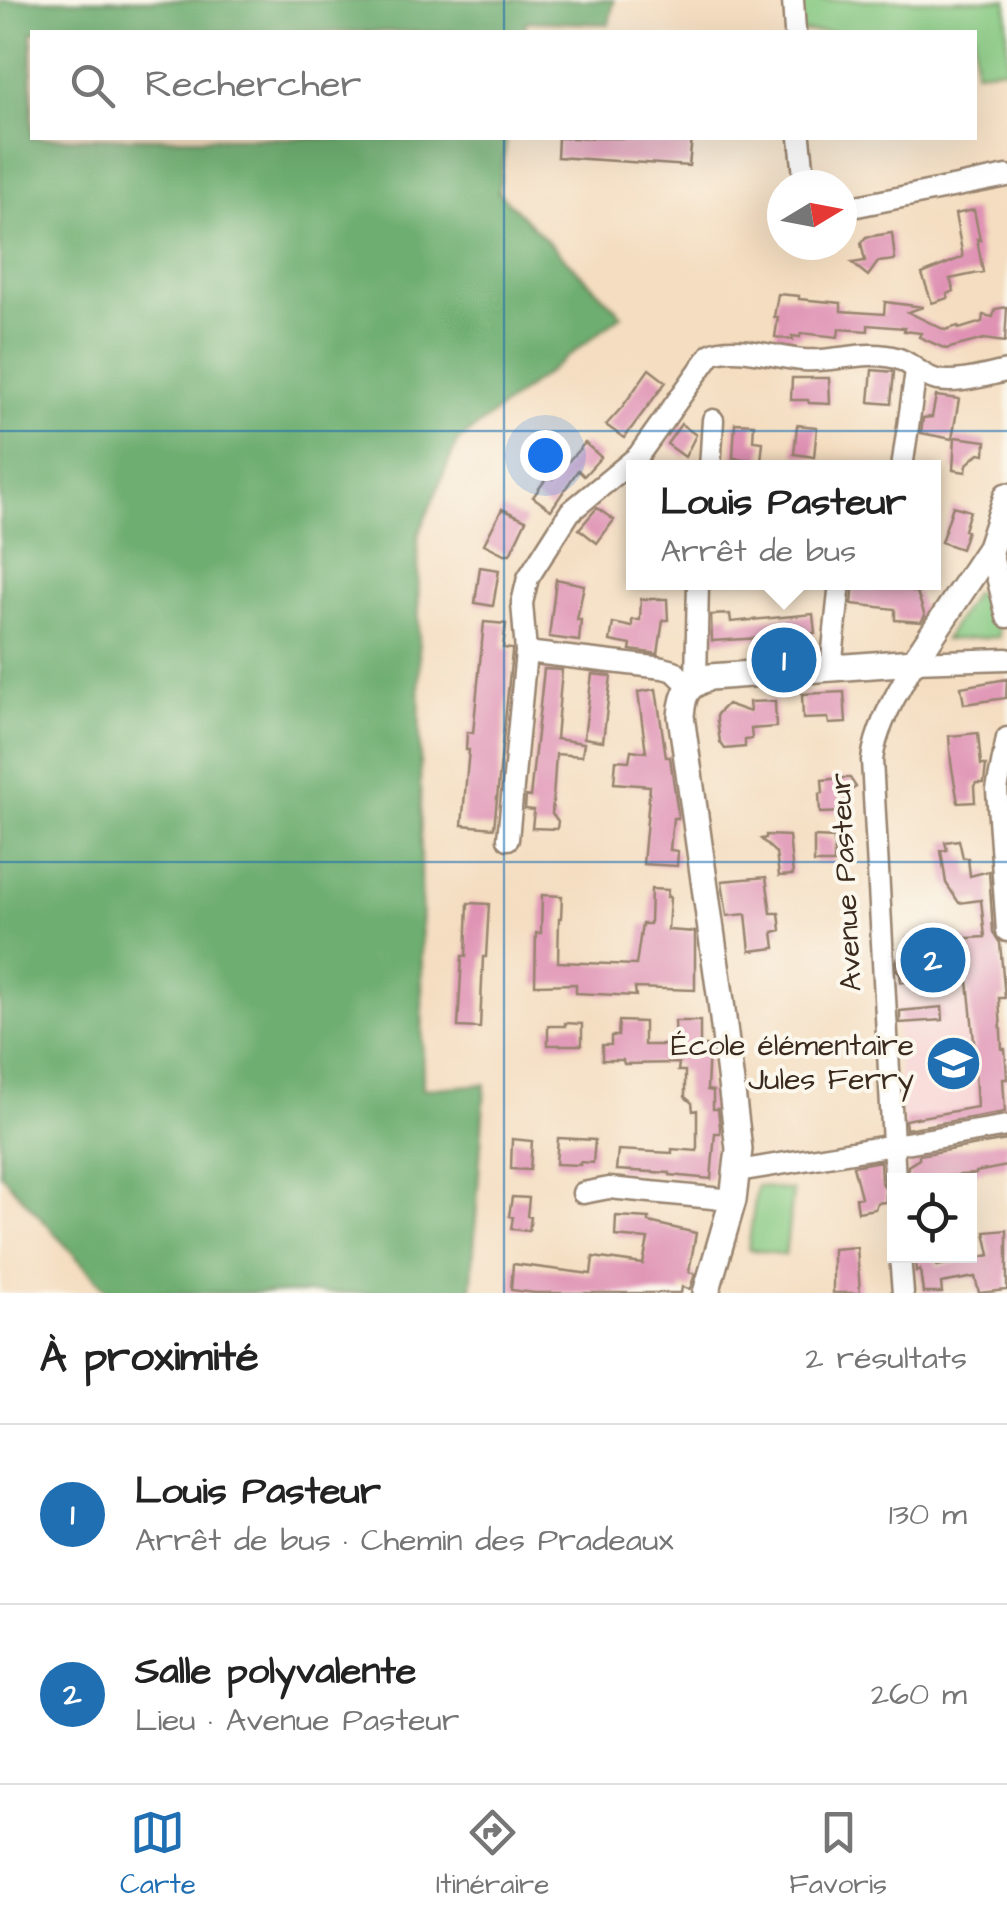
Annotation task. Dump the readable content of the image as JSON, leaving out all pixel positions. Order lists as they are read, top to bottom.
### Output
{
  "streets": {
    "main road": ["Avenue Pasteur"]
  },
  "places": {
    "school or university": ["École élémentaire Jules Ferry"]
  },
  "north": "right",
  "page": {
    "search": "Rechercher",
    "popup": ["Louis Pasteur", "Arrêt de bus"],
    "pins": ["1", "2"],
    "heading": ["À proximité", "2 résultats"],
    "list": [
      {
        "mark": "1",
        "name": "Louis Pasteur",
        "note": "Arrêt de bus · Chemin des Pradeaux",
        "value": "130 m"
      },
      {
        "mark": "2",
        "name": "Salle polyvalente",
        "note": "Lieu · Avenue Pasteur",
        "value": "260 m"
      }
    ],
    "nav": ["Carte", "Itinéraire", "Favoris"]
  }
}
